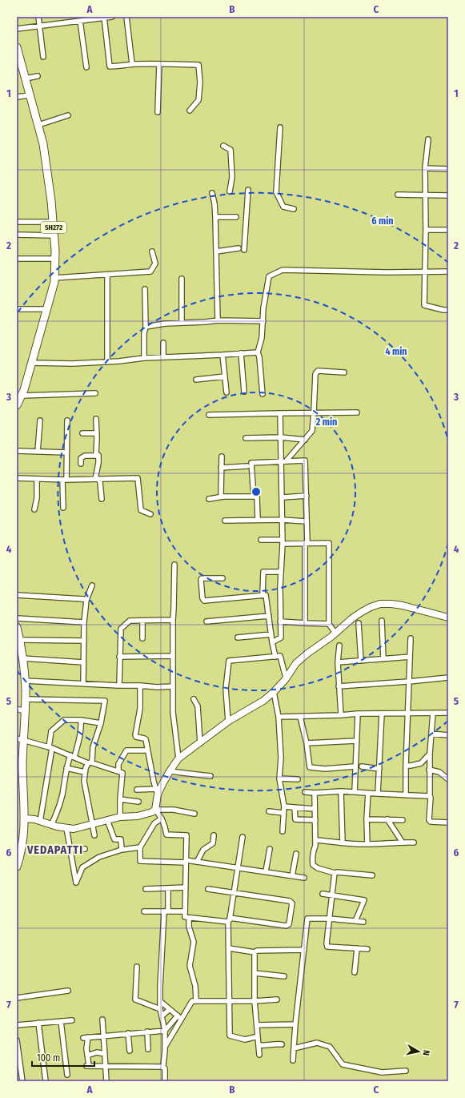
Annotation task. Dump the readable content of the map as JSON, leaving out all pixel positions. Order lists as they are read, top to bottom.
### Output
{
  "streets": {
    "main road": ["SH272"]
  },
  "districts": ["VEDAPATTI"],
  "scale_bar": "100 m",
  "north": "right",
  "grid": {
    "columns": ["A", "B", "C"],
    "rows": [
      "1",
      "2",
      "3",
      "4",
      "5",
      "6",
      "7"
    ]
  },
  "rings": ["6 min", "4 min", "2 min"]
}
